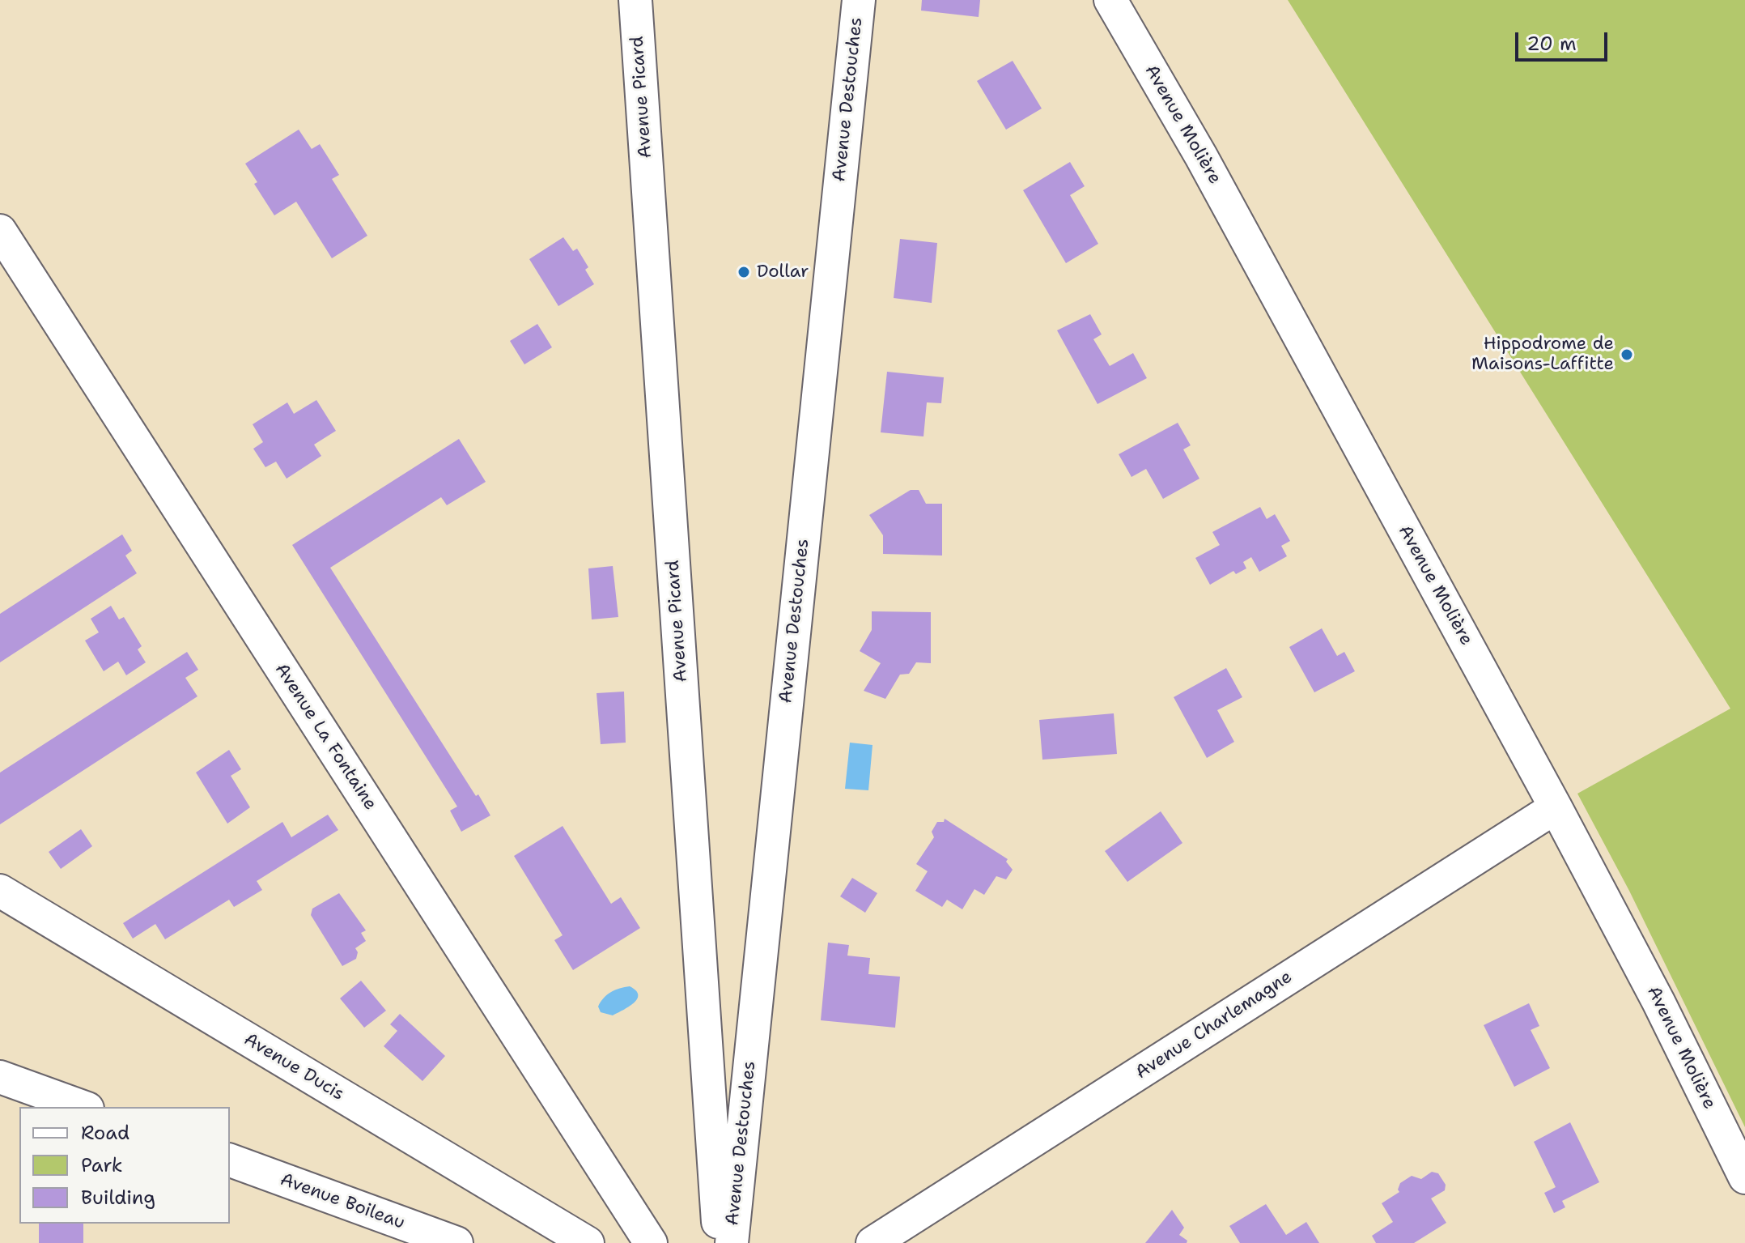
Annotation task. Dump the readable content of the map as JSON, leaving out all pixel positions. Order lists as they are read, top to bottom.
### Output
{
  "streets": {
    "street": [
      "Avenue Picard",
      "Avenue Destouches",
      "Avenue Molière",
      "Avenue La Fontaine",
      "Avenue Charlemagne",
      "Avenue Ducis",
      "Avenue Boileau"
    ]
  },
  "crossings": [
    ["Avenue Picard", "Avenue Destouches"],
    ["Avenue Molière", "Avenue Charlemagne"]
  ],
  "places": ["Dollar", "Hippodrome de Maisons-Laffitte"],
  "legend": ["Road", "Park", "Building"],
  "scale_bar": "20 m"
}
